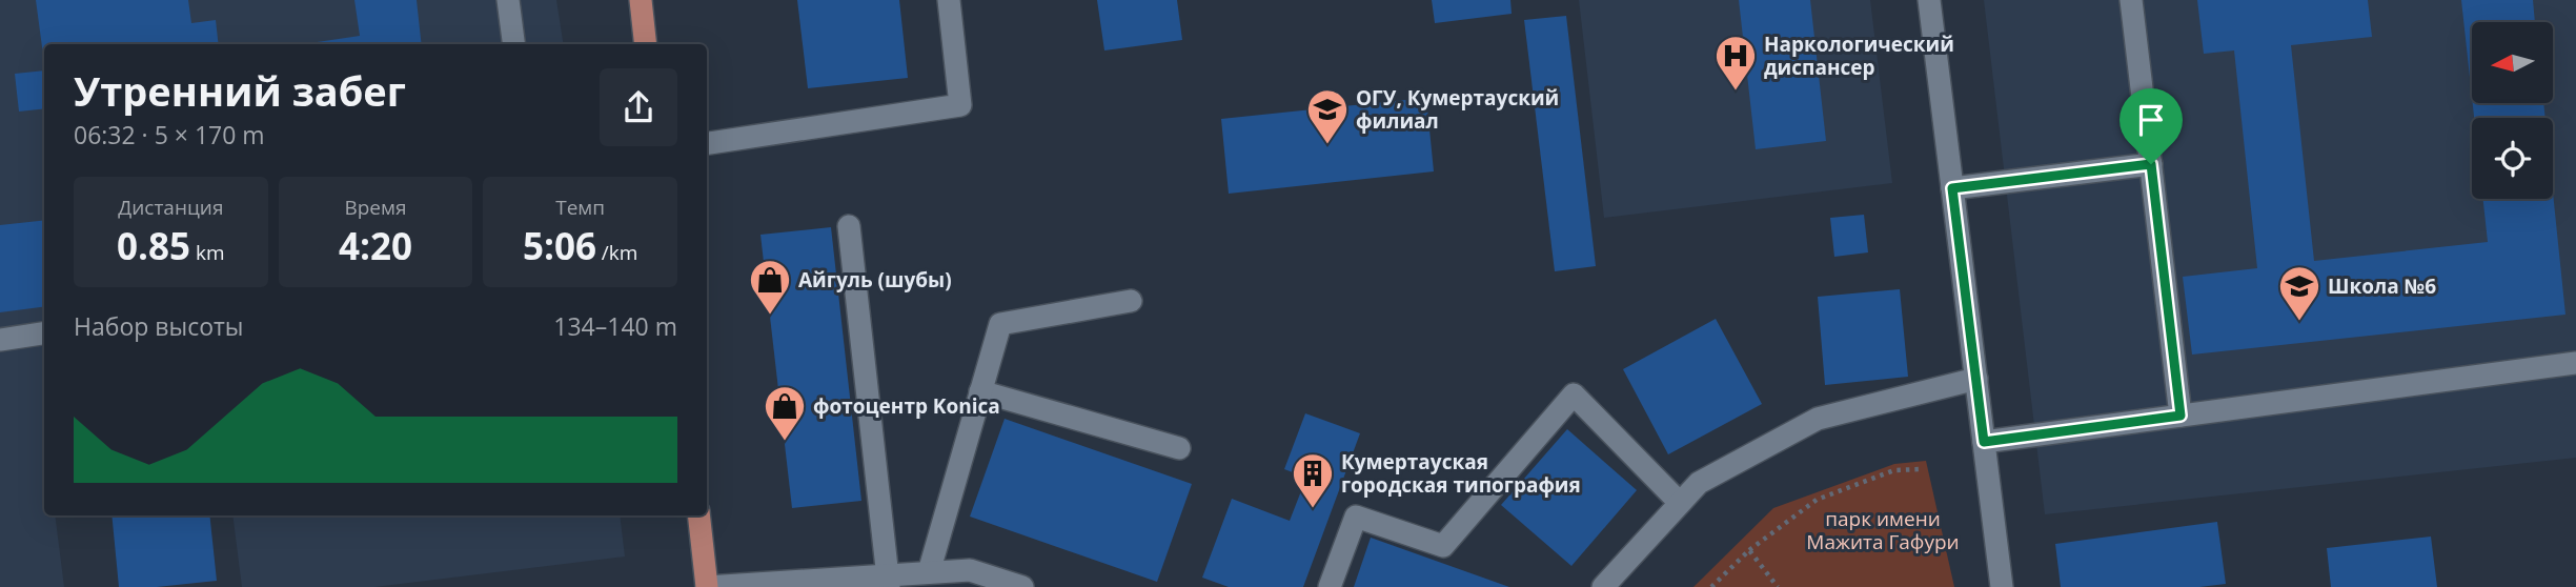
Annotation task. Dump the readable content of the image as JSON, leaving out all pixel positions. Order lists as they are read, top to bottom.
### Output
{
  "parks": ["парк имени Мажита Гафури"],
  "places": {
    "hospital": ["Наркологический диспансер"],
    "school or university": ["ОГУ, Кумертауский филиал", "Школа №6"],
    "shop": ["Айгуль (шубы)", "фотоцентр Konica"],
    "building": ["Кумертауская городская типография"]
  },
  "north": "left",
  "page": {
    "heading": ["Утренний забег", "06:32 · 5 × 170 m"],
    "stats": [
      ["Дистанция", "0.85 km"],
      ["Время", "4:20"],
      ["Темп", "5:06 /km"]
    ],
    "chart": ["Набор высоты", "134–140 m"]
  }
}
